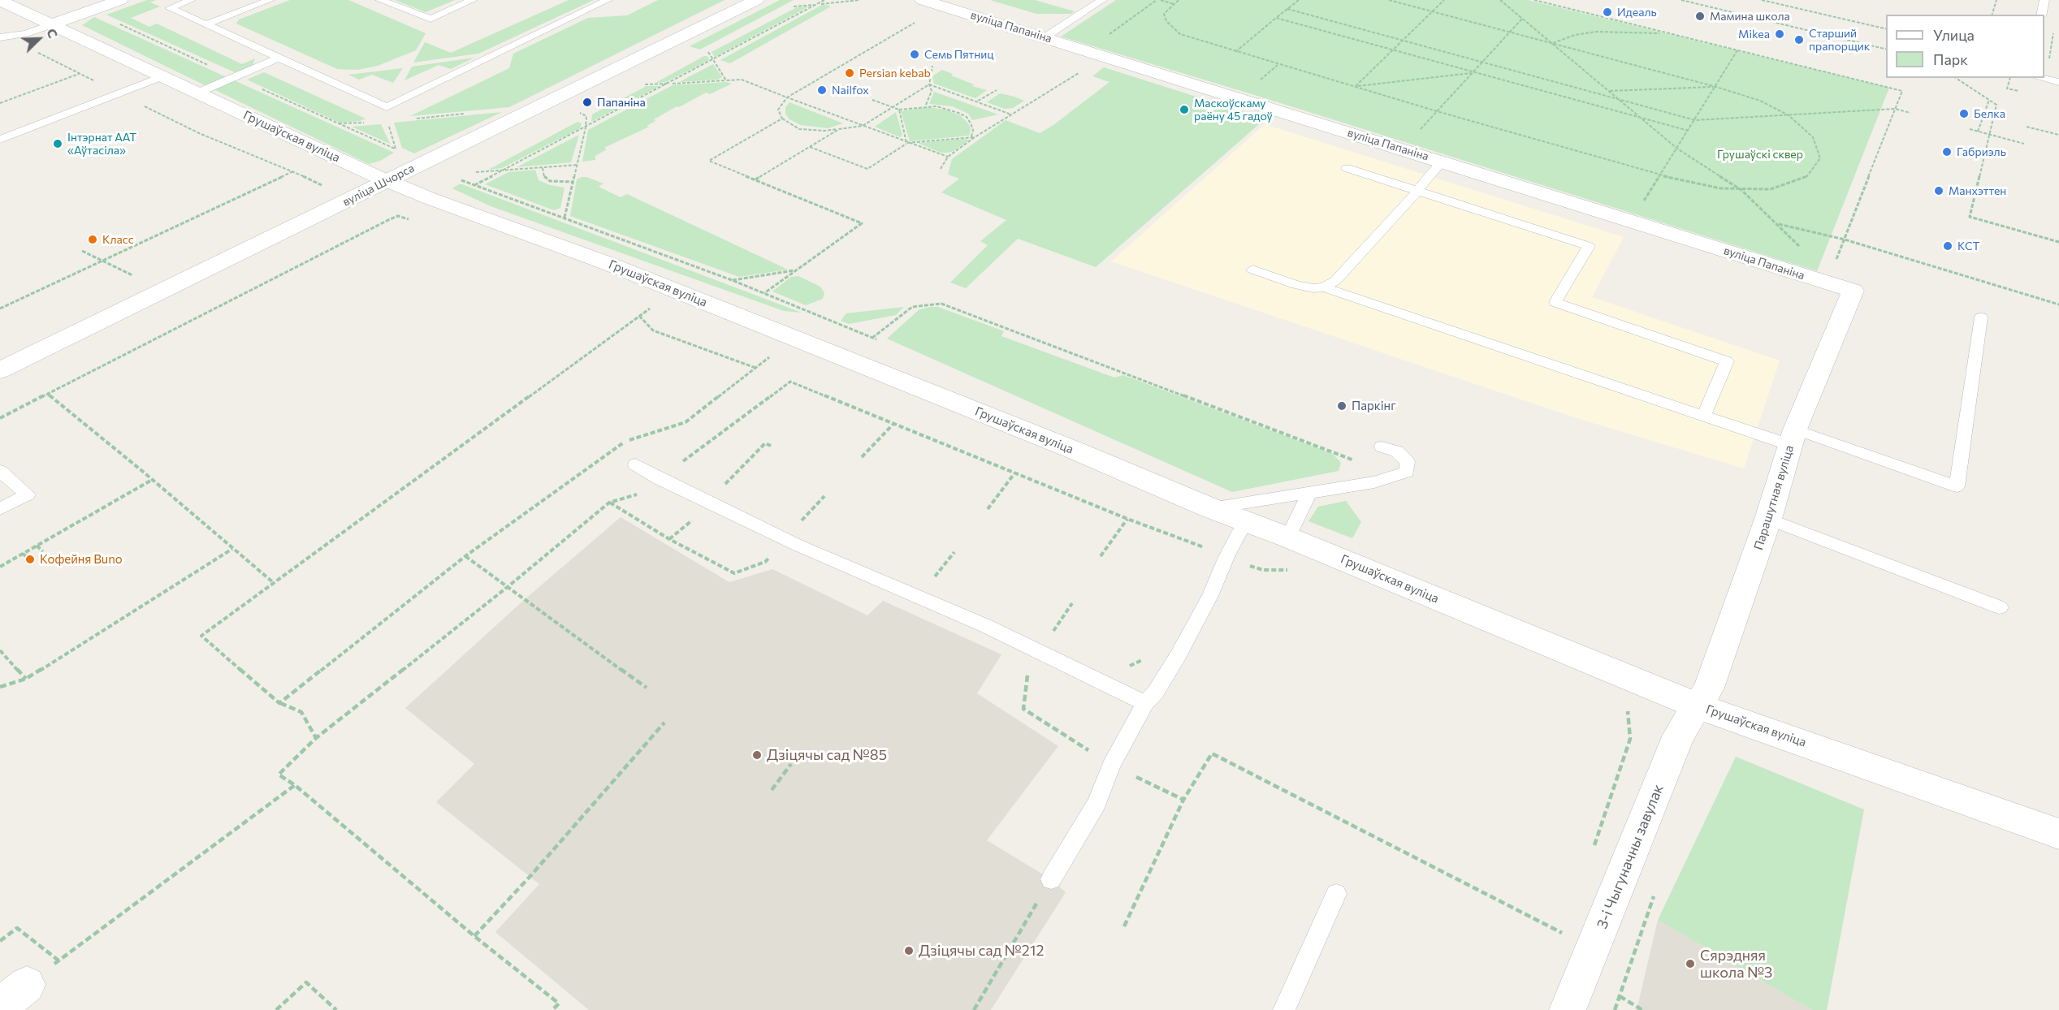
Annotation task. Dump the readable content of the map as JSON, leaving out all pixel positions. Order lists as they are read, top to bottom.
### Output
{
  "streets": {
    "street": [
      "вуліца Папаніна",
      "Грушаўская вуліца",
      "вуліца Шчорса",
      "Парашутная вуліца",
      "3-і Чыгуначны завулак"
    ]
  },
  "crossings": [
    ["вуліца Папаніна", "Парашутная вуліца"],
    ["Грушаўская вуліца", "вуліца Шчорса"],
    ["Грушаўская вуліца", "Парашутная вуліца"],
    ["Грушаўская вуліца", "3-і Чыгуначны завулак"],
    ["Парашутная вуліца", "3-і Чыгуначны завулак"]
  ],
  "parks": ["Грушаўскі сквер"],
  "places": [
    "Идеаль",
    "Мамина школа",
    "Mikea",
    "Старший прапорщик",
    "Семь Пятниц",
    "Persian kebab",
    "Nailfox",
    "Папаніна",
    "Маскоўскаму раёну 45 гадоў",
    "Белка",
    "Інтэрнат ААТ «Аўтасіла»",
    "Габриэль",
    "Манхэттен",
    "Класс",
    "КСТ",
    "Паркінг",
    "Кофейня Buno",
    "Дзіцячы сад №85",
    "Дзіцячы сад №212",
    "Сярэдняя школа №3"
  ],
  "legend": ["Улица", "Парк"],
  "north": "top right"
}
